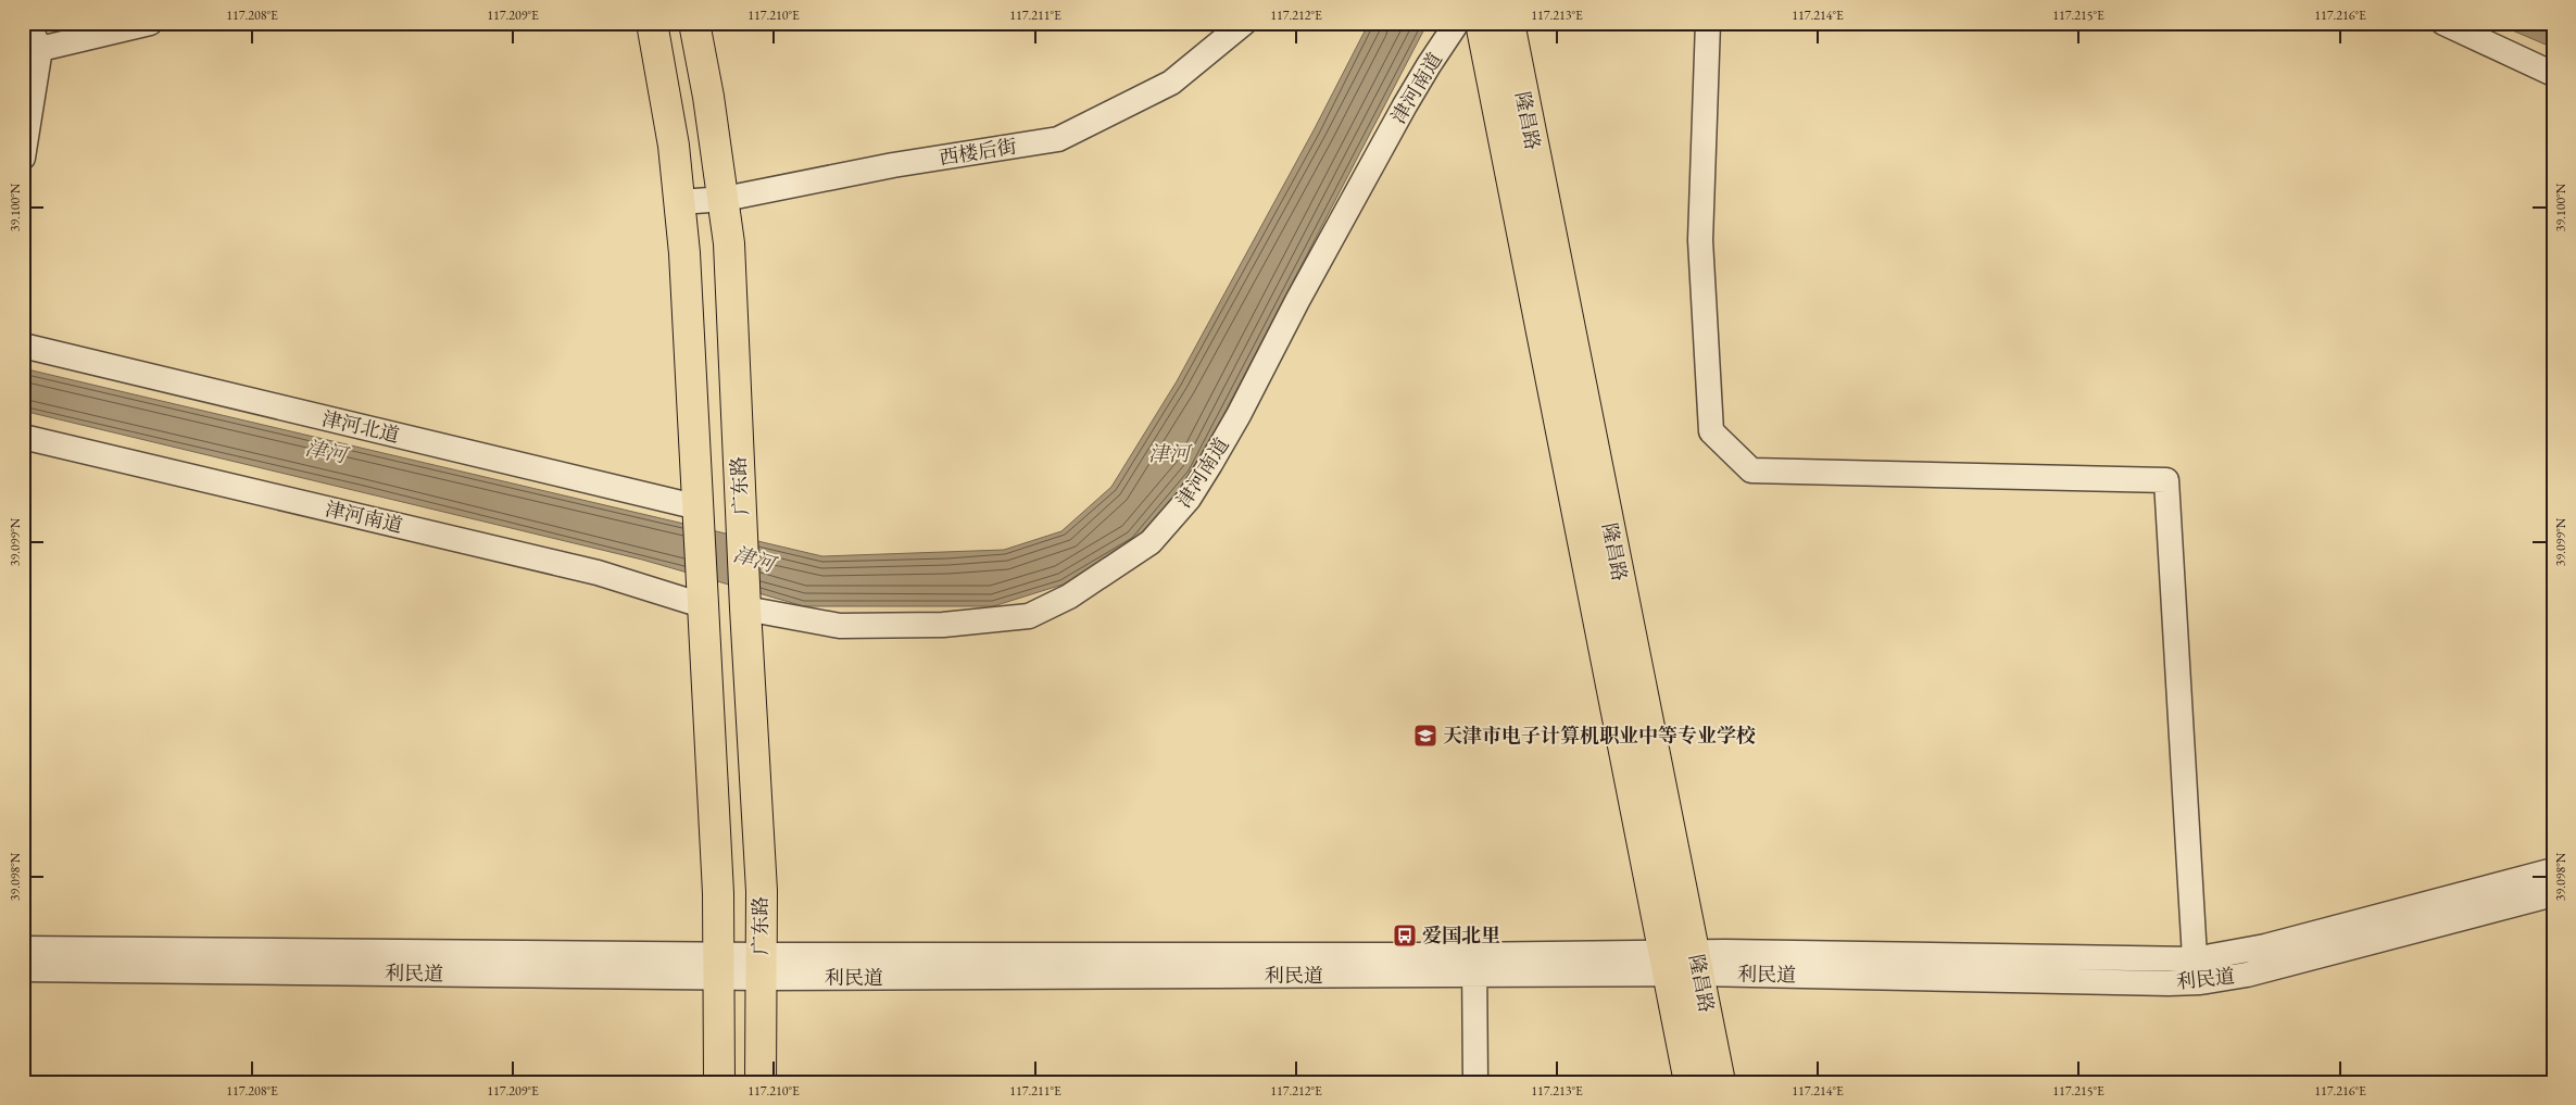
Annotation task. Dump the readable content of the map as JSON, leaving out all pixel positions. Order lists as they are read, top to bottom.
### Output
{
  "streets": {
    "main road": ["隆昌路", "广东路"],
    "street": [
      "津河南道",
      "西楼后街",
      "津河北道",
      "利民道"
    ]
  },
  "crossings": [
    ["津河南道", "广东路"],
    ["隆昌路", "利民道"],
    ["西楼后街", "广东路"],
    ["广东路", "利民道"]
  ],
  "water": ["津河"],
  "places": {
    "school or university": ["天津市电子计算机职业中等专业学校"],
    "bus stop": ["爱国北里"]
  },
  "coordinates": [
    "117.208°E",
    "117.209°E",
    "117.210°E",
    "117.211°E",
    "117.212°E",
    "117.213°E",
    "117.214°E",
    "117.215°E",
    "117.216°E",
    "39.100°N",
    "39.099°N",
    "39.098°N"
  ]
}
